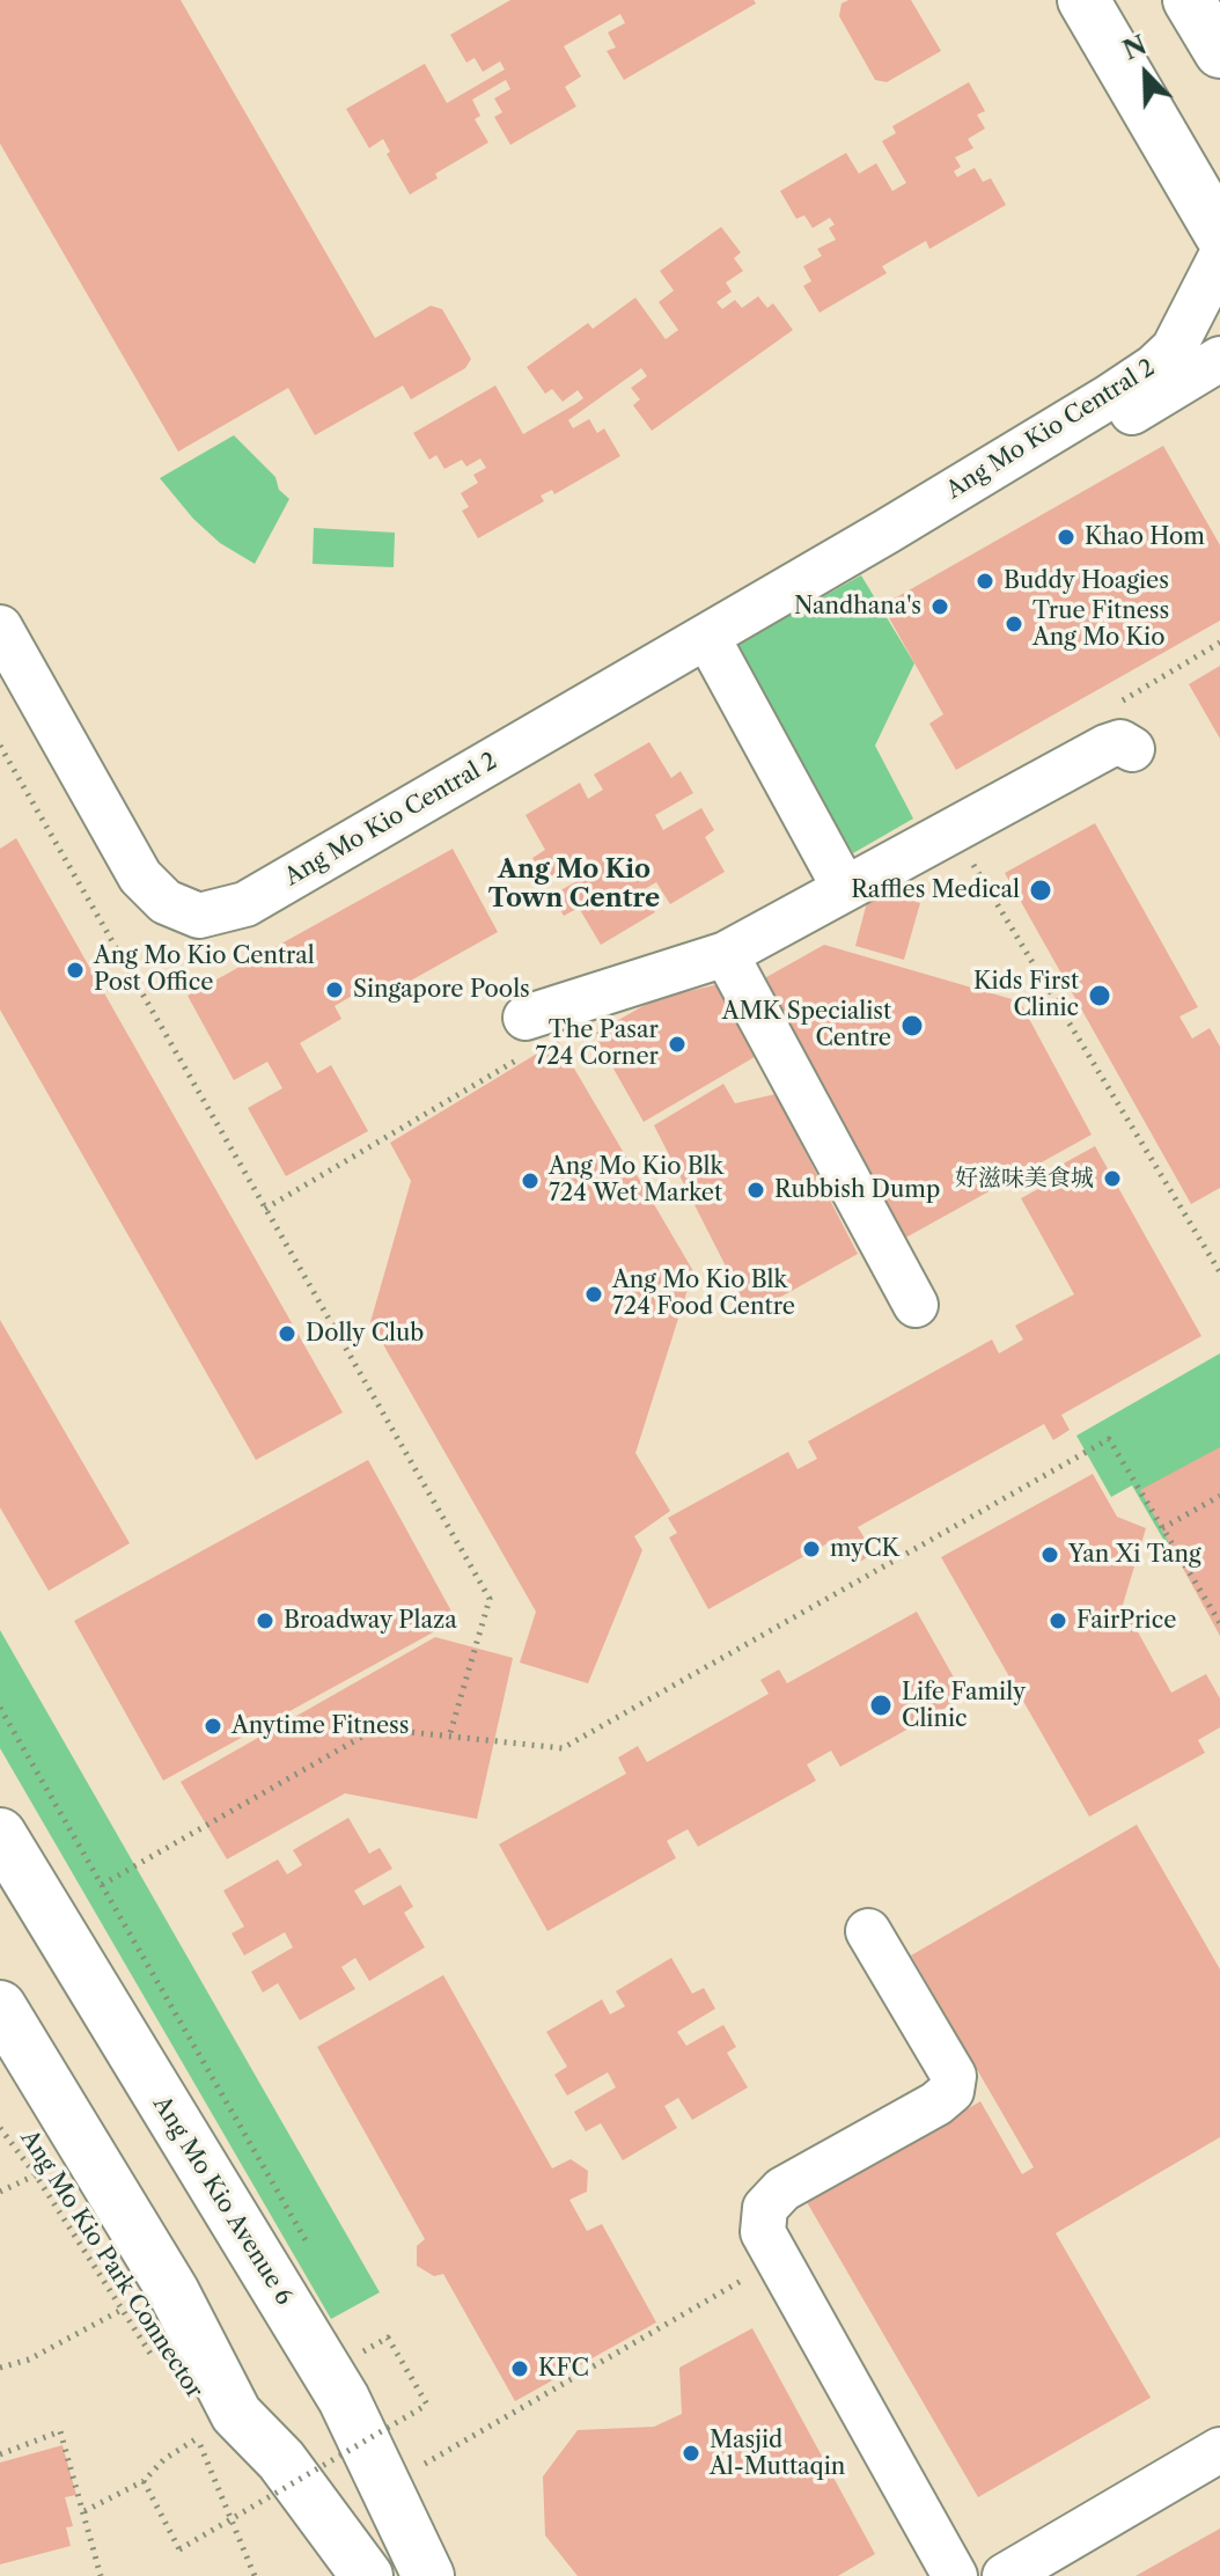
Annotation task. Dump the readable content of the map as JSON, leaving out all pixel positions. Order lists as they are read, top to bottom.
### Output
{
  "streets": {
    "main road": ["Ang Mo Kio Avenue 6"],
    "street": ["Ang Mo Kio Central 2"],
    "path": ["Ang Mo Kio Park Connector"]
  },
  "districts": ["Ang Mo Kio Town Centre"],
  "places": [
    "Khao Hom",
    "Buddy Hoagies",
    "Nandhana's",
    "True Fitness Ang Mo Kio",
    "Raffles Medical",
    "Ang Mo Kio Central Post Office",
    "Singapore Pools",
    "Kids First Clinic",
    "AMK Specialist Centre",
    "The Pasar 724 Corner",
    "好滋味美食城",
    "Ang Mo Kio Blk 724 Wet Market",
    "Rubbish Dump",
    "Ang Mo Kio Blk 724 Food Centre",
    "Dolly Club",
    "myCK",
    "Yan Xi Tang",
    "Broadway Plaza",
    "FairPrice",
    "Life Family Clinic",
    "Anytime Fitness",
    "KFC",
    "Masjid Al-Muttaqin"
  ],
  "north": "top left"
}
